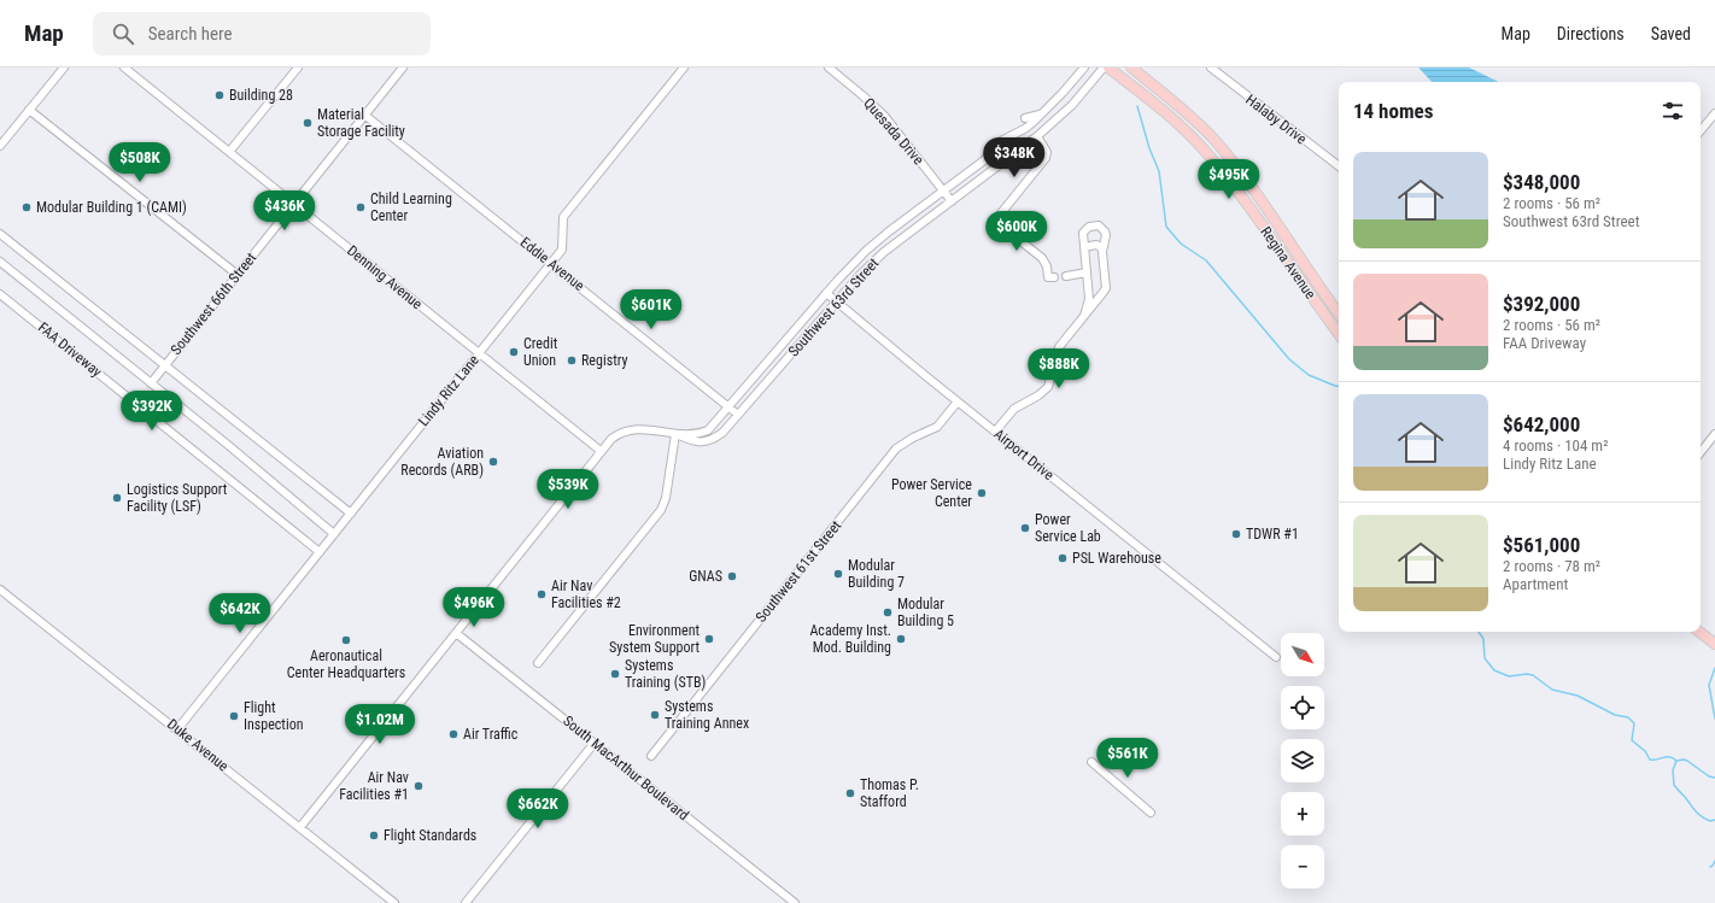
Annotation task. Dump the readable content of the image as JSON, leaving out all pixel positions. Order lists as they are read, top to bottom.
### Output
{
  "streets": {
    "main road": ["Regina Avenue"],
    "street": [
      "Halaby Drive",
      "Quesada Drive",
      "Eddie Avenue",
      "Denning Avenue",
      "Southwest 66th Street",
      "Southwest 63rd Street",
      "FAA Driveway",
      "Lindy Ritz Lane",
      "Airport Drive",
      "Southwest 61st Street",
      "Duke Avenue",
      "South MacArthur Boulevard"
    ]
  },
  "crossings": [
    ["Quesada Drive", "Southwest 63rd Street"],
    ["Eddie Avenue", "Southwest 66th Street"],
    ["Eddie Avenue", "Southwest 63rd Street"],
    ["Eddie Avenue", "Lindy Ritz Lane"],
    ["Denning Avenue", "Southwest 66th Street"],
    ["Denning Avenue", "Southwest 63rd Street"],
    ["Denning Avenue", "Lindy Ritz Lane"],
    ["Southwest 63rd Street", "Airport Drive"],
    ["Southwest 63rd Street", "Duke Avenue"],
    ["Southwest 63rd Street", "South MacArthur Boulevard"],
    ["FAA Driveway", "Lindy Ritz Lane"],
    ["Lindy Ritz Lane", "Duke Avenue"],
    ["Airport Drive", "Southwest 61st Street"]
  ],
  "places": [
    "Building 28",
    "Material Storage Facility",
    "Modular Building 1 (CAMI)",
    "Child Learning Center",
    "Credit Union",
    "Registry",
    "Aviation Records (ARB)",
    "Power Service Center",
    "Logistics Support Facility (LSF)",
    "Power Service Lab",
    "TDWR #1",
    "PSL Warehouse",
    "Modular Building 7",
    "GNAS",
    "Air Nav Facilities #2",
    "Modular Building 5",
    "Environment System Support",
    "Academy Inst. Mod. Building",
    "Aeronautical Center Headquarters",
    "Systems Training (STB)",
    "Systems Training Annex",
    "Flight Inspection",
    "Air Traffic",
    "Air Nav Facilities #1",
    "Thomas P. Stafford",
    "Flight Standards"
  ],
  "north": "bottom right",
  "page": {
    "header": "Map",
    "search": "Search here",
    "nav": ["Map", "Directions", "Saved"],
    "heading": "14 homes",
    "price": [
      "$348K",
      "$508K",
      "$495K",
      "$436K",
      "$600K",
      "$601K",
      "$888K",
      "$392K",
      "$539K",
      "$496K",
      "$642K",
      "$1.02M",
      "$561K",
      "$662K"
    ],
    "list": [
      {
        "name": "$348,000",
        "note": "2 rooms · 56 m² · Southwest 63rd Street"
      },
      {
        "name": "$392,000",
        "note": "2 rooms · 56 m² · FAA Driveway"
      },
      {
        "name": "$642,000",
        "note": "4 rooms · 104 m² · Lindy Ritz Lane"
      },
      {
        "name": "$561,000",
        "note": "2 rooms · 78 m² · Apartment"
      }
    ],
    "map_buttons": ["+", "−"]
  }
}
